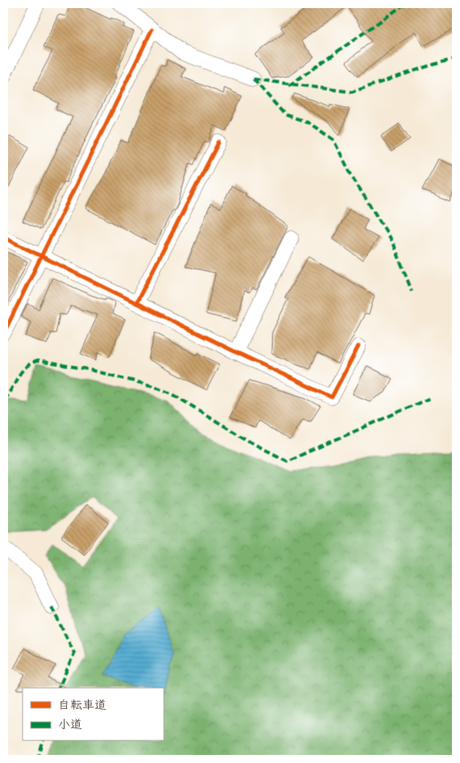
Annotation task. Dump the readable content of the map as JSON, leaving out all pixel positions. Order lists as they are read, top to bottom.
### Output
{
  "legend": ["自転車道", "小道"]
}
